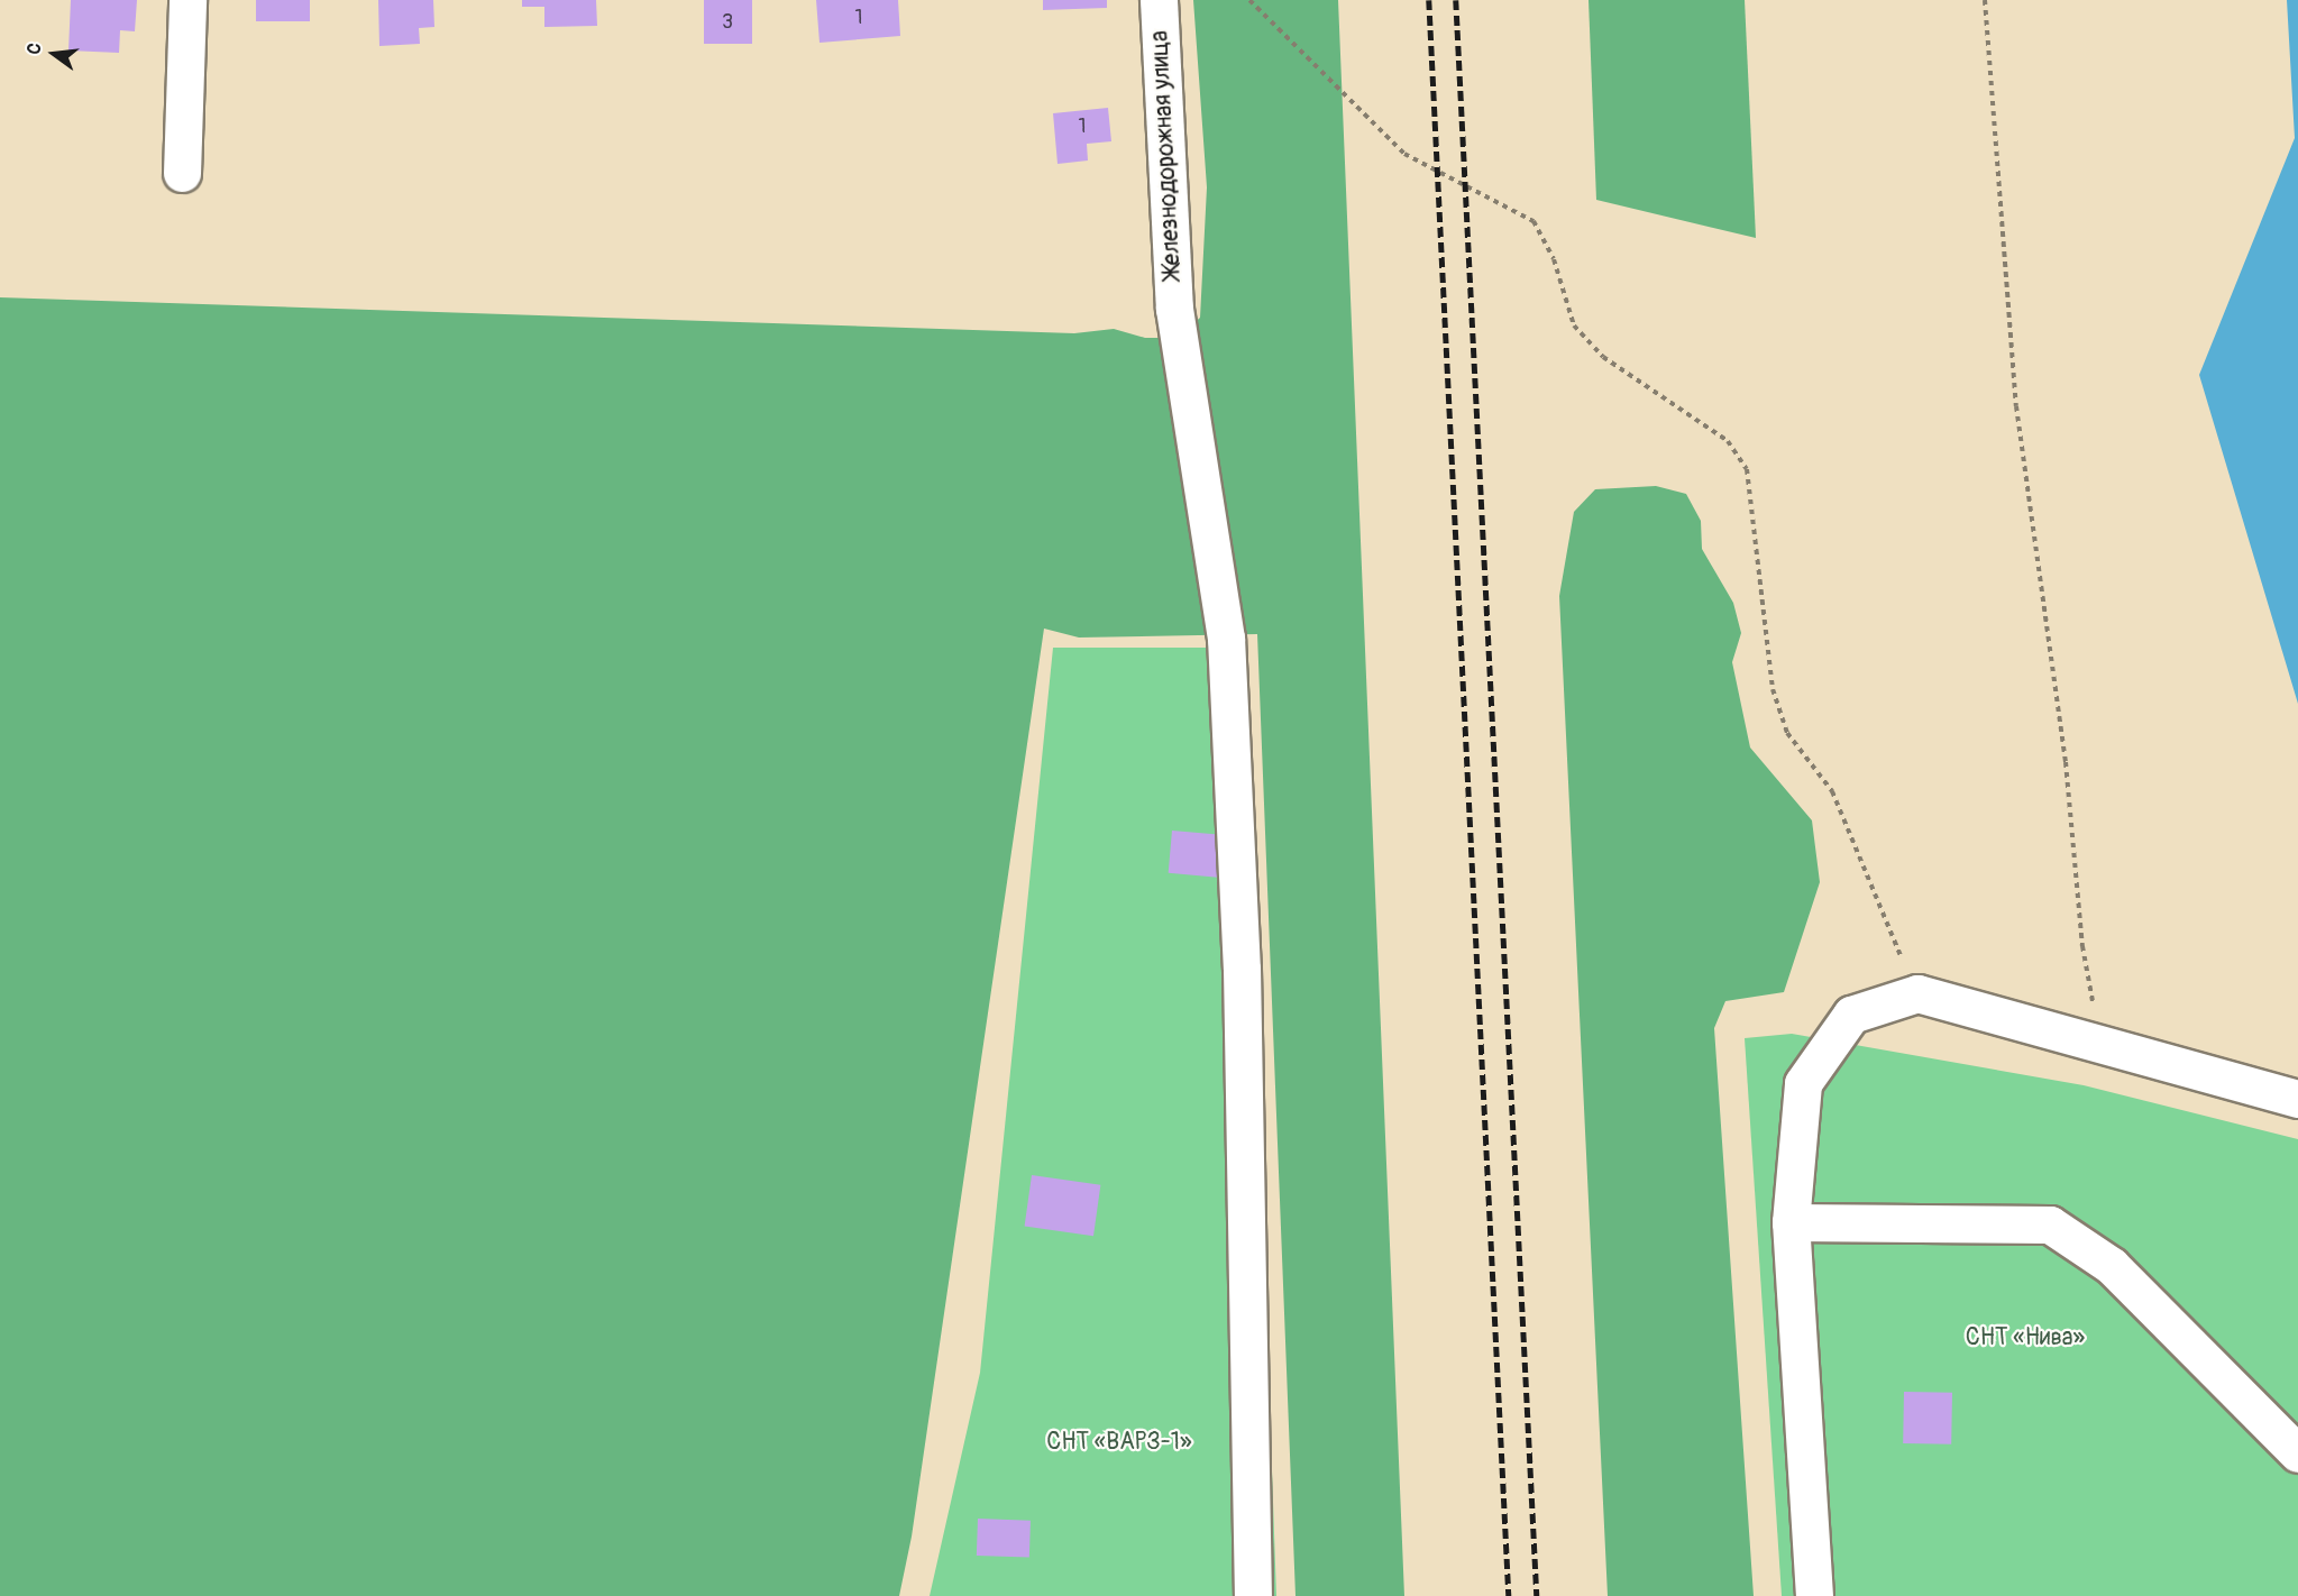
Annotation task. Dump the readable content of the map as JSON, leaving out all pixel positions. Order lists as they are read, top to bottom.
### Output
{
  "streets": {
    "street": ["Железнодорожная улица"]
  },
  "parks": ["СНТ «Нива»", "СНТ «ВАРЗ-1»"],
  "house_numbers": ["1", "3", "1"],
  "north": "left"
}
